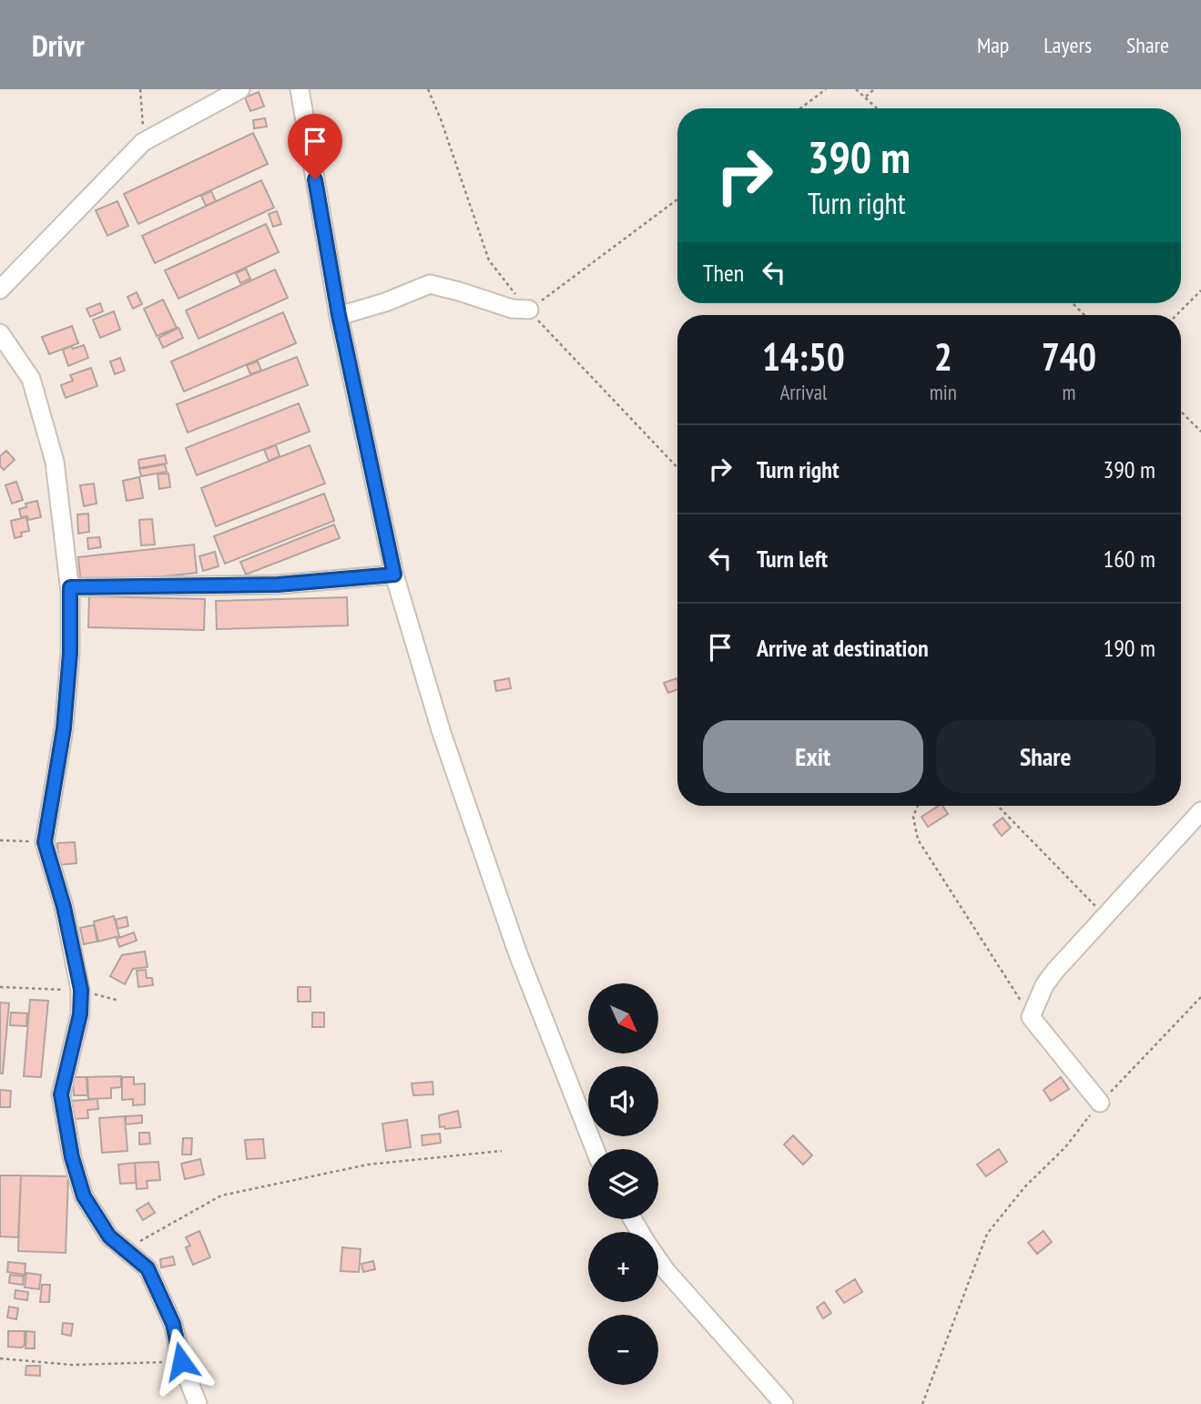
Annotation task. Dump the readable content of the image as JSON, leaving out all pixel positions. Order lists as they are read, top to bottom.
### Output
{
  "north": "bottom right",
  "page": {
    "header": "Drivr",
    "nav": ["Map", "Layers", "Share"],
    "turn": ["390 m", "Turn right"],
    "then": "Then",
    "eta": [
      "14:50",
      "Arrival",
      "2",
      "min",
      "740",
      "m"
    ],
    "list": [
      {
        "name": "Turn right",
        "value": "390 m"
      },
      {
        "name": "Turn left",
        "value": "160 m"
      },
      {
        "name": "Arrive at destination",
        "value": "190 m"
      }
    ],
    "buttons": ["Exit", "Share"],
    "map_buttons": ["+", "−"]
  }
}
